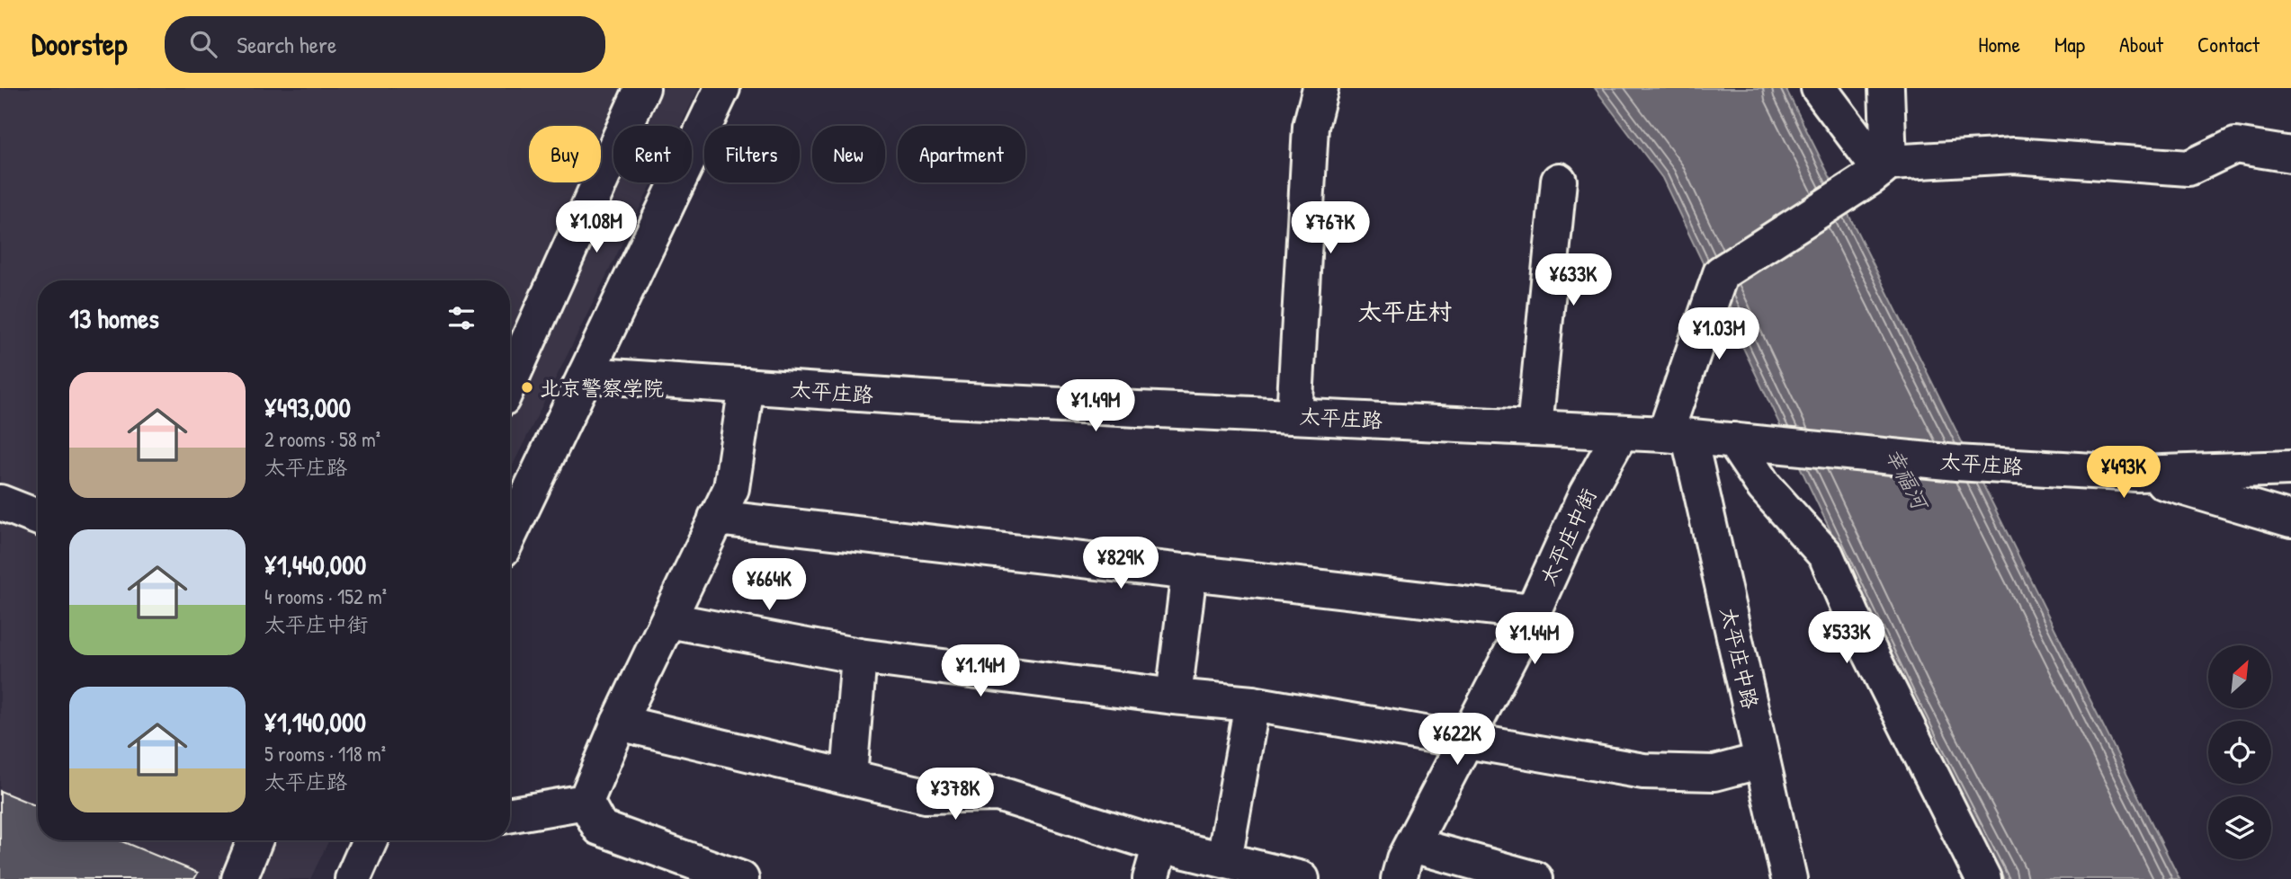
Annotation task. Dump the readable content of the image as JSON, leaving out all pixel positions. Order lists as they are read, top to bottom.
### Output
{
  "streets": {
    "street": ["太平庄路", "太平庄中街", "太平庄中路"]
  },
  "crossings": [
    ["太平庄路", "太平庄中街"],
    ["太平庄路", "太平庄中路"]
  ],
  "districts": ["太平庄村"],
  "water": ["幸福河"],
  "places": ["北京警察学院"],
  "north": "top right",
  "page": {
    "header": "Doorstep",
    "search": "Search here",
    "nav": [
      "Home",
      "Map",
      "About",
      "Contact"
    ],
    "chip": [
      "Buy",
      "Rent",
      "Filters",
      "New",
      "Apartment"
    ],
    "price": [
      "¥1.08M",
      "¥767K",
      "¥633K",
      "¥1.03M",
      "¥1.49M",
      "¥493K",
      "¥829K",
      "¥664K",
      "¥533K",
      "¥1.44M",
      "¥1.14M",
      "¥622K",
      "¥378K"
    ],
    "heading": "13 homes",
    "list": [
      {
        "name": "¥493,000",
        "note": "2 rooms · 58 m² · 太平庄路"
      },
      {
        "name": "¥1,440,000",
        "note": "4 rooms · 152 m² · 太平庄中街"
      },
      {
        "name": "¥1,140,000",
        "note": "5 rooms · 118 m² · 太平庄路"
      }
    ]
  }
}
